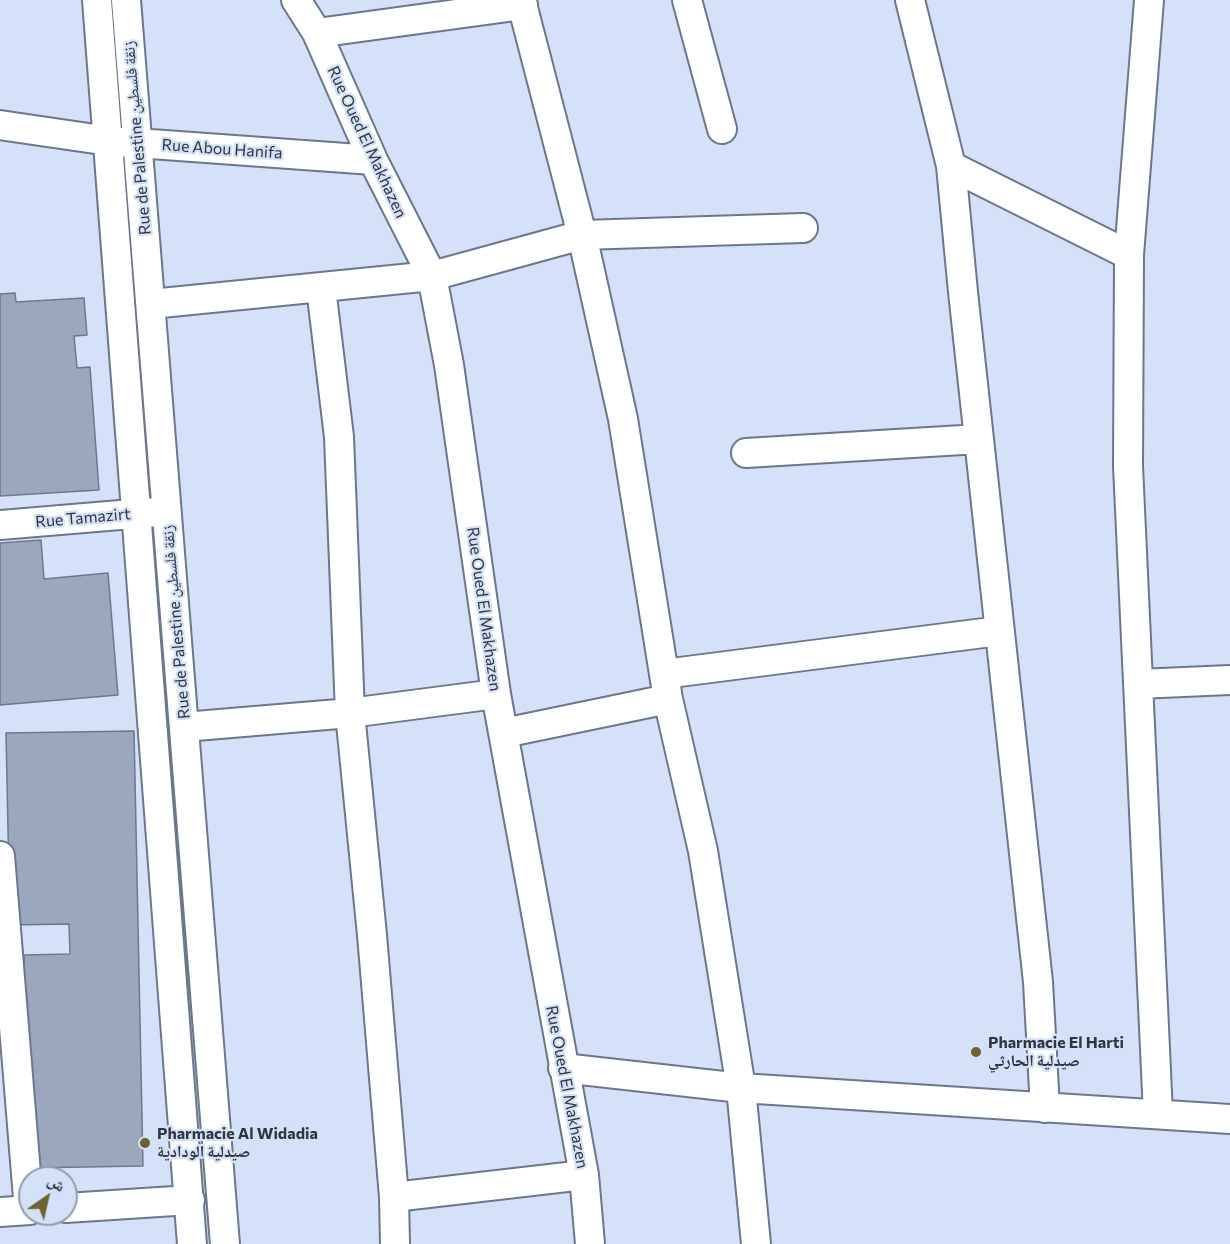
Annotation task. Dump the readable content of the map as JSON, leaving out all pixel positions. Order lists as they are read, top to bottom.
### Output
{
  "streets": {
    "street": [
      "Rue de Palestine زنقة فلسطين",
      "Rue Oued El Makhazen",
      "Rue Abou Hanifa",
      "Rue Tamazirt"
    ]
  },
  "crossings": [
    ["Rue de Palestine زنقة فلسطين", "Rue Abou Hanifa"],
    ["Rue de Palestine زنقة فلسطين", "Rue Tamazirt"],
    ["Rue Oued El Makhazen", "Rue Abou Hanifa"]
  ],
  "places": ["Pharmacie El Harti صيدلية الحارثي", "Pharmacie Al Widadia صيدلية الودادية"],
  "north": "top right"
}
